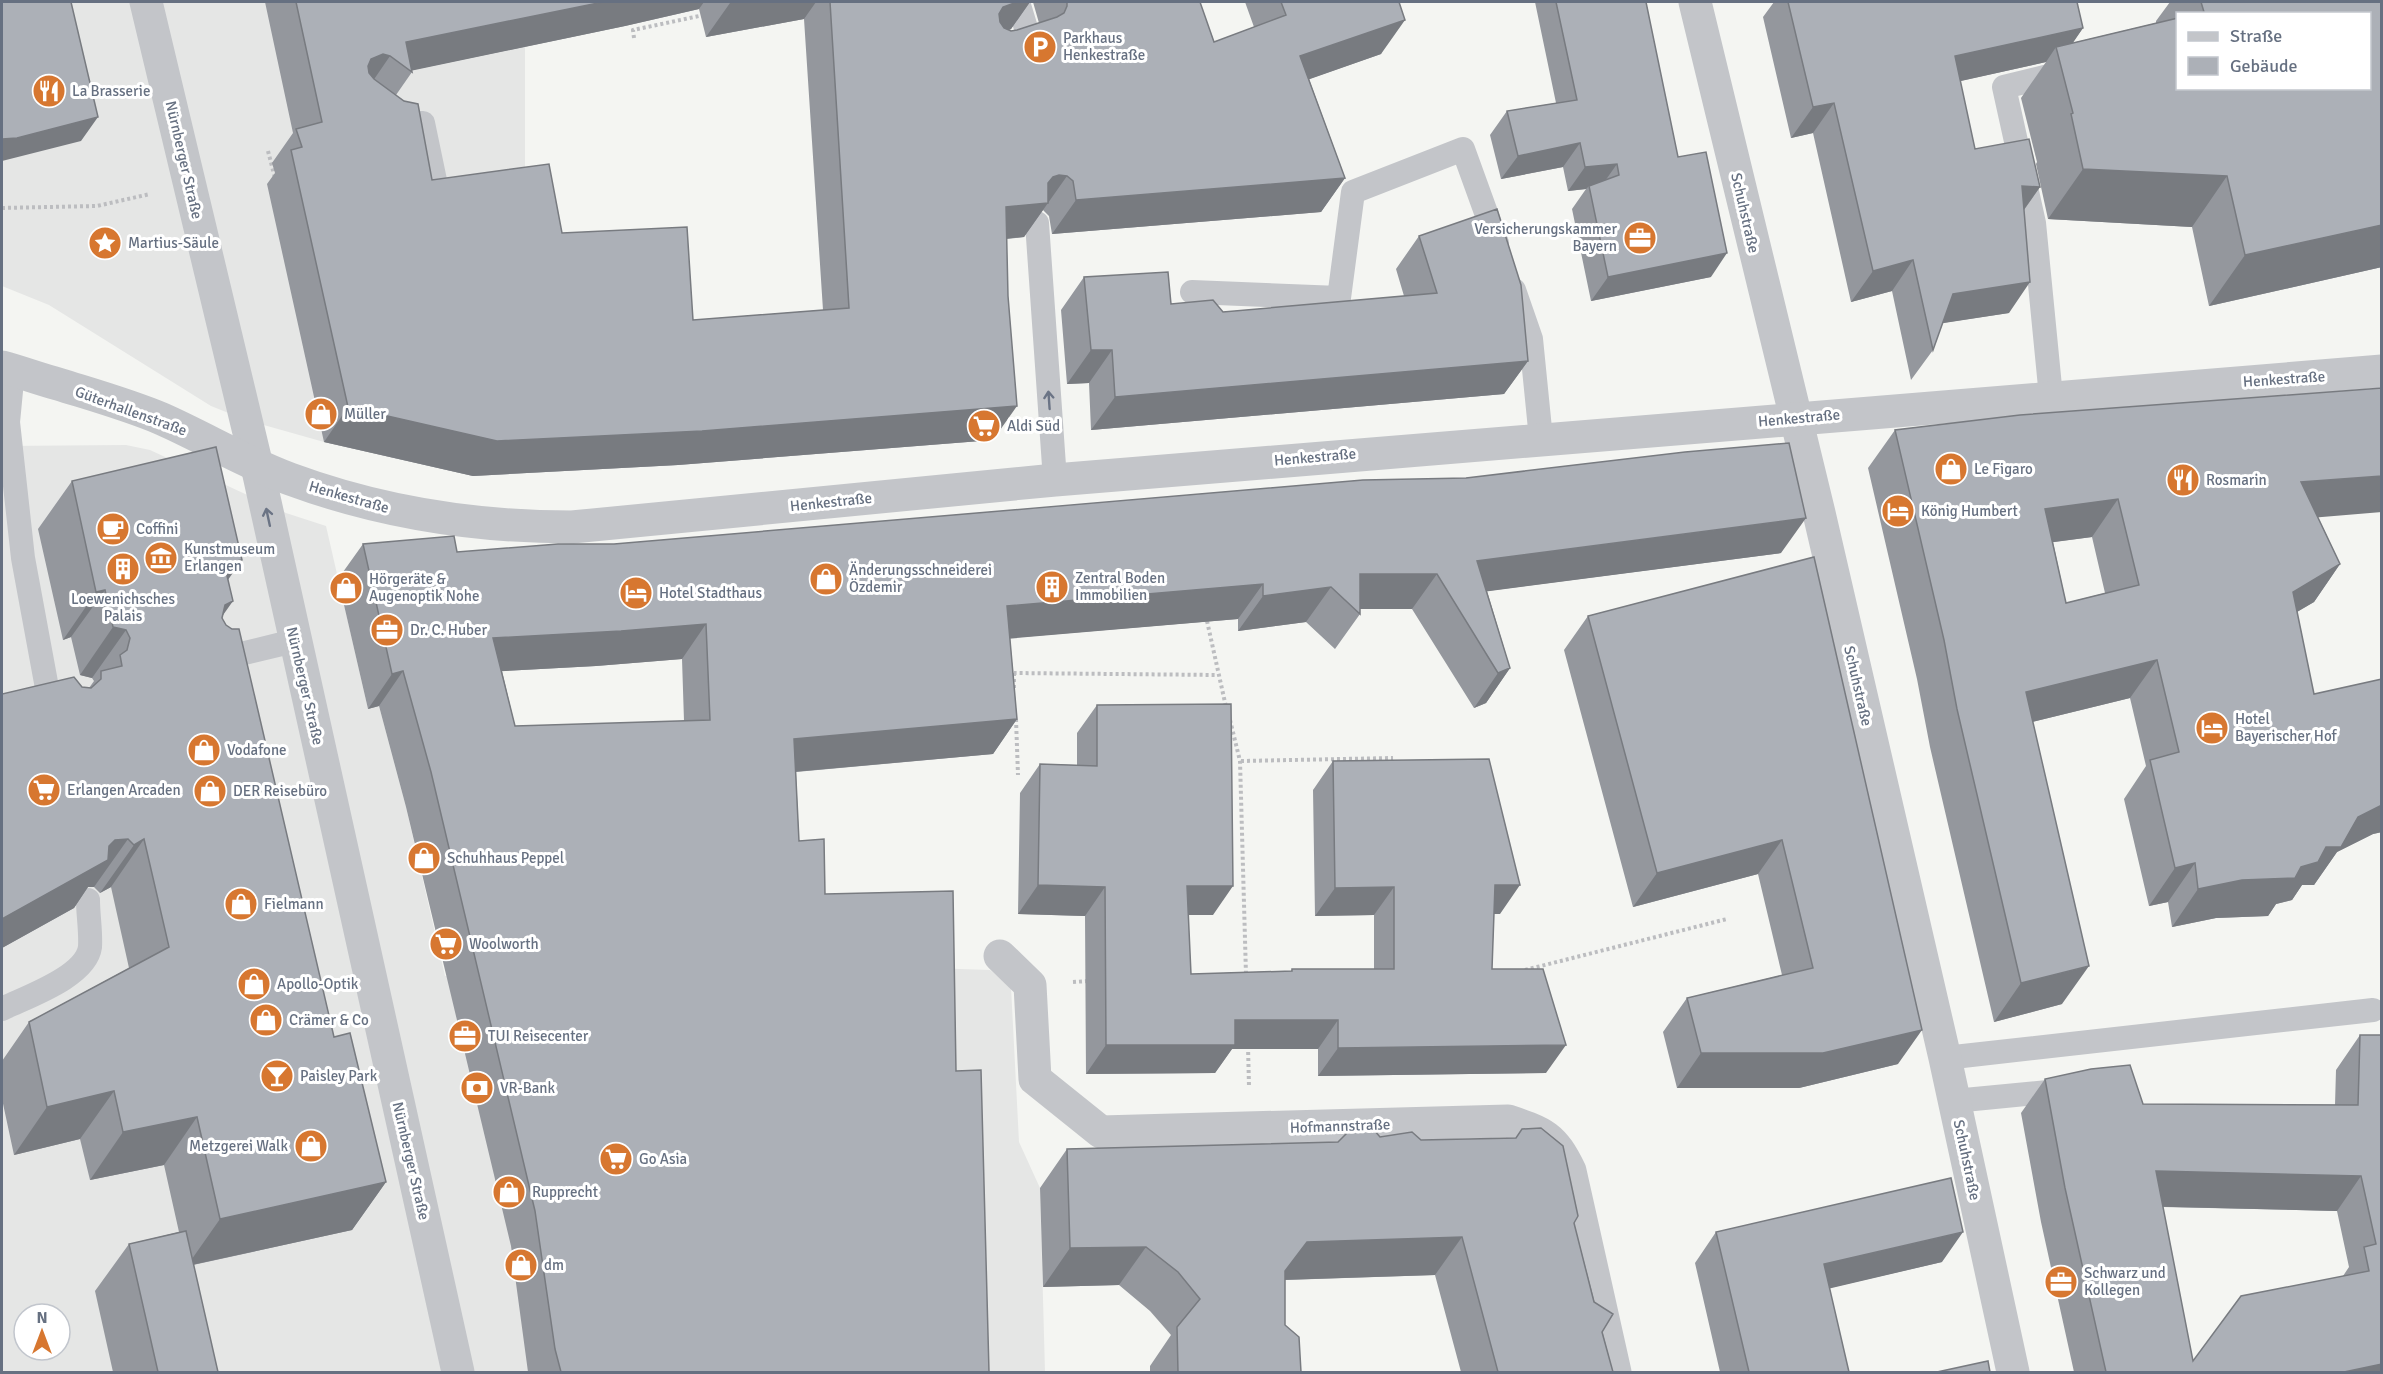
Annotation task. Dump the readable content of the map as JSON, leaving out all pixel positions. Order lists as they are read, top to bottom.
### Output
{
  "streets": {
    "street": [
      "Nürnberger Straße",
      "Schuhstraße",
      "Henkestraße",
      "Güterhallenstraße",
      "Hofmannstraße"
    ]
  },
  "crossings": [
    ["Nürnberger Straße", "Henkestraße"],
    ["Nürnberger Straße", "Güterhallenstraße"],
    ["Schuhstraße", "Henkestraße"],
    ["Henkestraße", "Güterhallenstraße"]
  ],
  "places": {
    "parking": ["Parkhaus Henkestraße"],
    "restaurant": ["La Brasserie", "Rosmarin"],
    "office": [
      "Versicherungskammer Bayern",
      "Dr. C. Huber",
      "TUI Reisecenter",
      "Schwarz und Kollegen"
    ],
    "place": ["Martius-Säule"],
    "shop": [
      "Müller",
      "Le Figaro",
      "Änderungsschneiderei Özdemir",
      "Hörgeräte & Augenoptik Nohe",
      "Vodafone",
      "DER Reisebüro",
      "Schuhhaus Peppel",
      "Fielmann",
      "Apollo-Optik",
      "Crämer & Co",
      "Metzgerei Walk",
      "Rupprecht",
      "dm"
    ],
    "supermarket": [
      "Aldi Süd",
      "Erlangen Arcaden",
      "Woolworth",
      "Go Asia"
    ],
    "hotel": ["König Humbert", "Hotel Stadthaus", "Hotel Bayerischer Hof"],
    "cafe": ["Coffini"],
    "museum": ["Kunstmuseum Erlangen"],
    "building": ["Loewenichsches Palais", "Zentral Boden Immobilien"],
    "bar": ["Paisley Park"],
    "bank": ["VR-Bank"]
  },
  "legend": ["Straße", "Gebäude"],
  "north": "top"
}
